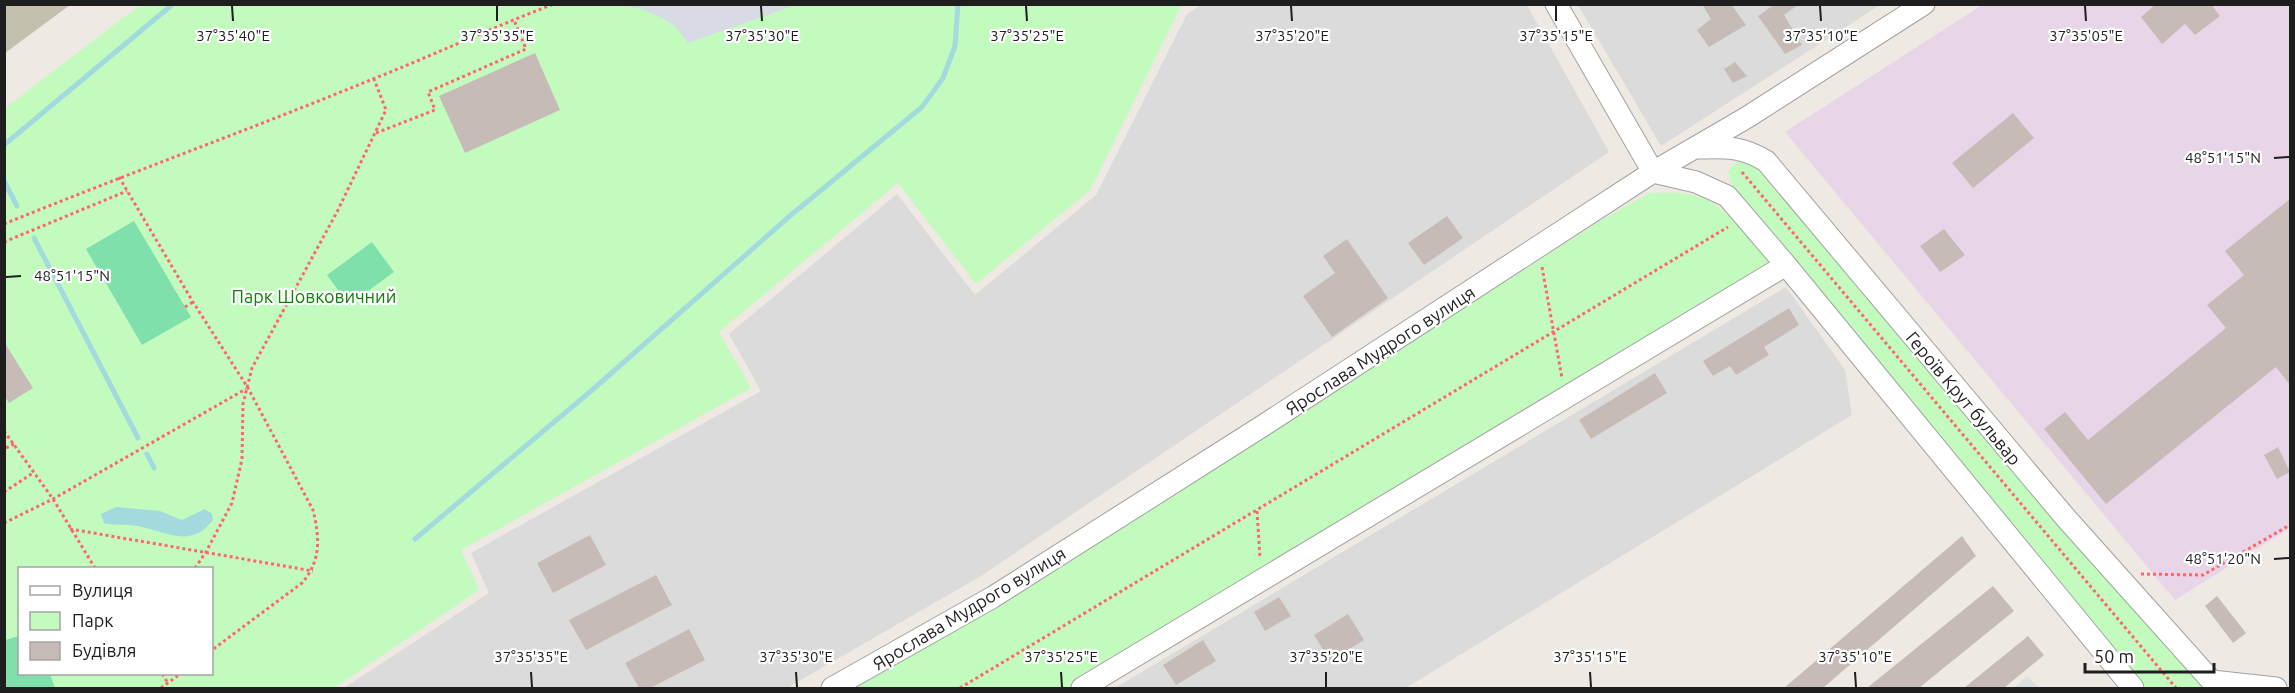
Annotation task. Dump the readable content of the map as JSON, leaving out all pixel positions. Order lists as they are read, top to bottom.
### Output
{
  "streets": {
    "street": ["Ярослава Мудрого вулиця", "Героїв Крут бульвар"]
  },
  "crossings": [
    ["Ярослава Мудрого вулиця", "Героїв Крут бульвар"]
  ],
  "parks": ["Парк Шовковичний"],
  "legend": ["Вулиця", "Парк", "Будівля"],
  "scale_bar": "50 m",
  "coordinates": [
    "37°35'40\"E",
    "37°35'35\"E",
    "37°35'30\"E",
    "37°35'25\"E",
    "37°35'20\"E",
    "37°35'15\"E",
    "37°35'10\"E",
    "37°35'05\"E",
    "48°51'15\"N",
    "48°51'20\"N"
  ]
}
